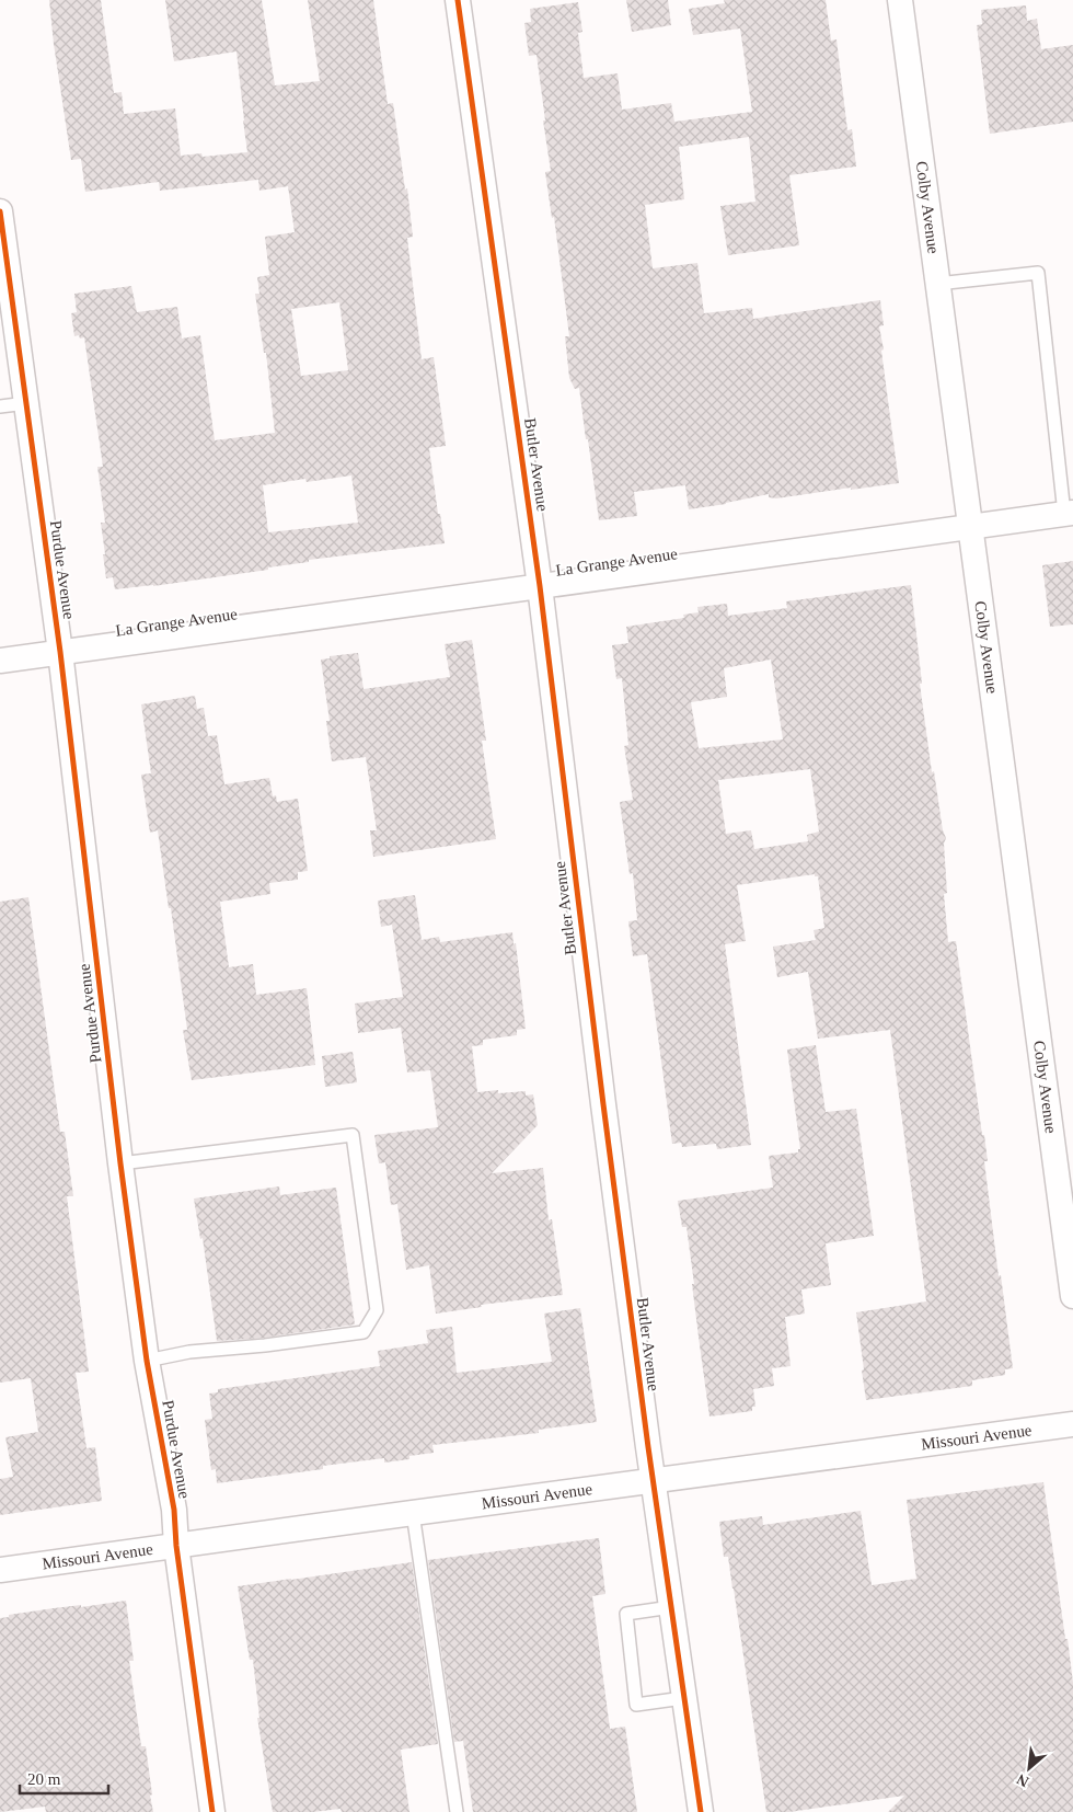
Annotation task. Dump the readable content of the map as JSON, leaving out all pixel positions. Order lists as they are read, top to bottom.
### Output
{
  "streets": {
    "street": [
      "Colby Avenue",
      "Butler Avenue",
      "La Grange Avenue",
      "Purdue Avenue",
      "Missouri Avenue"
    ]
  },
  "crossings": [
    ["Colby Avenue", "La Grange Avenue"],
    ["Butler Avenue", "La Grange Avenue"],
    ["Butler Avenue", "Missouri Avenue"],
    ["La Grange Avenue", "Purdue Avenue"],
    ["Purdue Avenue", "Missouri Avenue"]
  ],
  "scale_bar": "20 m",
  "north": "bottom left"
}
